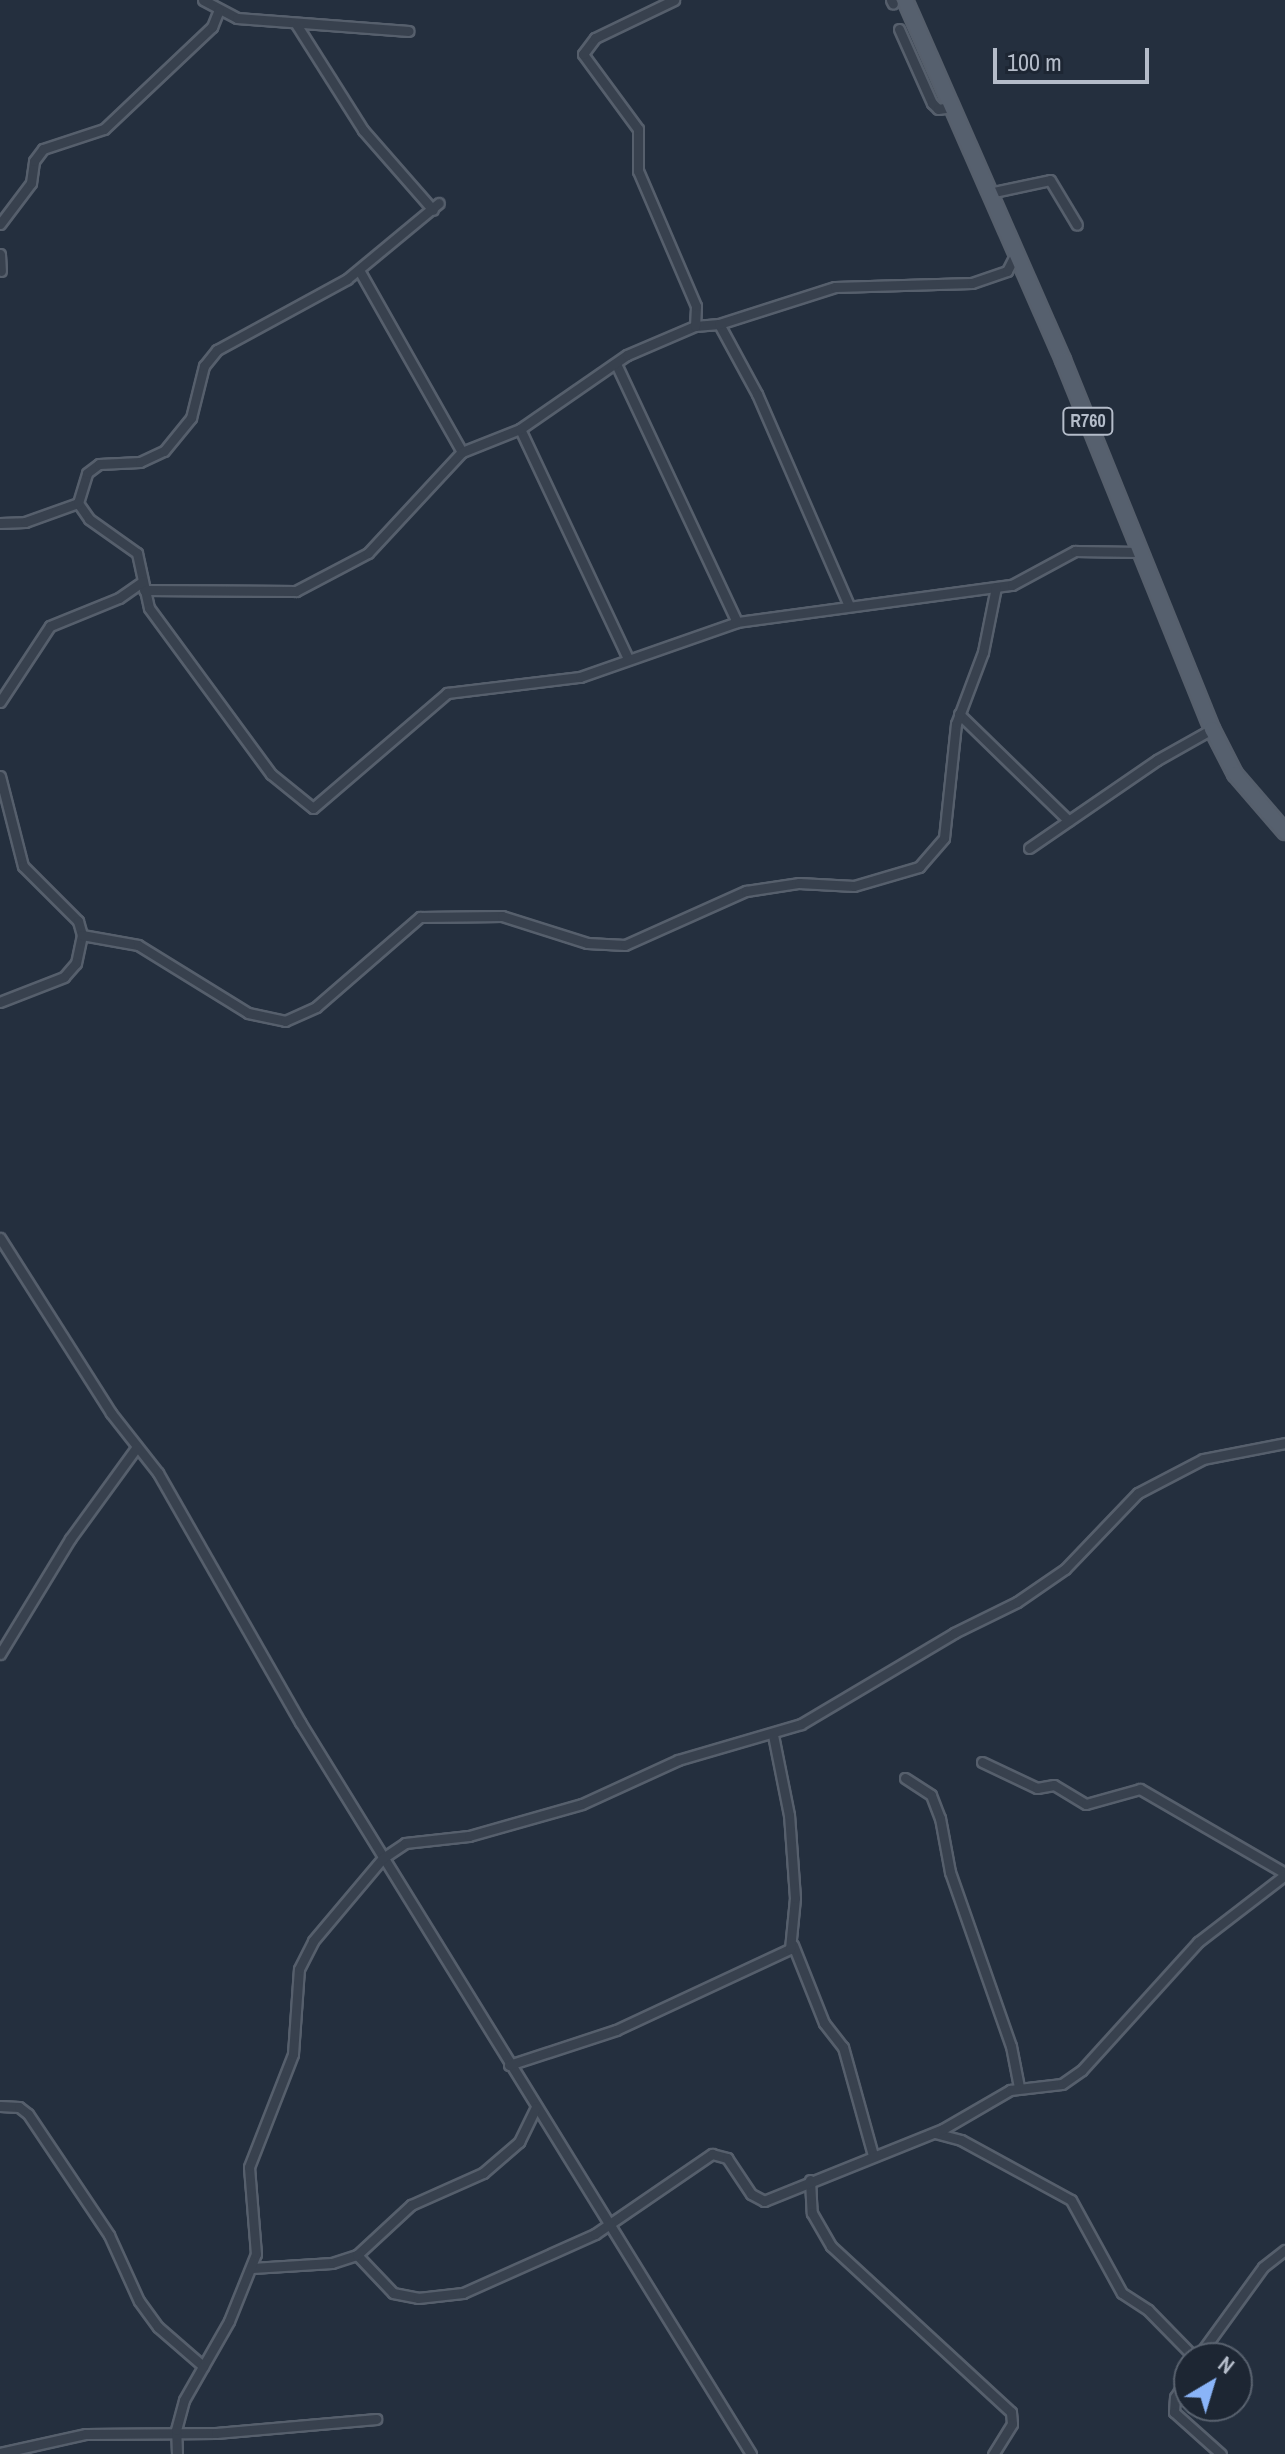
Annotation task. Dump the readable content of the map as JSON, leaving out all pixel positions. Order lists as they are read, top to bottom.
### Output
{
  "streets": {
    "main road": ["R760"]
  },
  "scale_bar": "100 m",
  "north": "top right"
}
